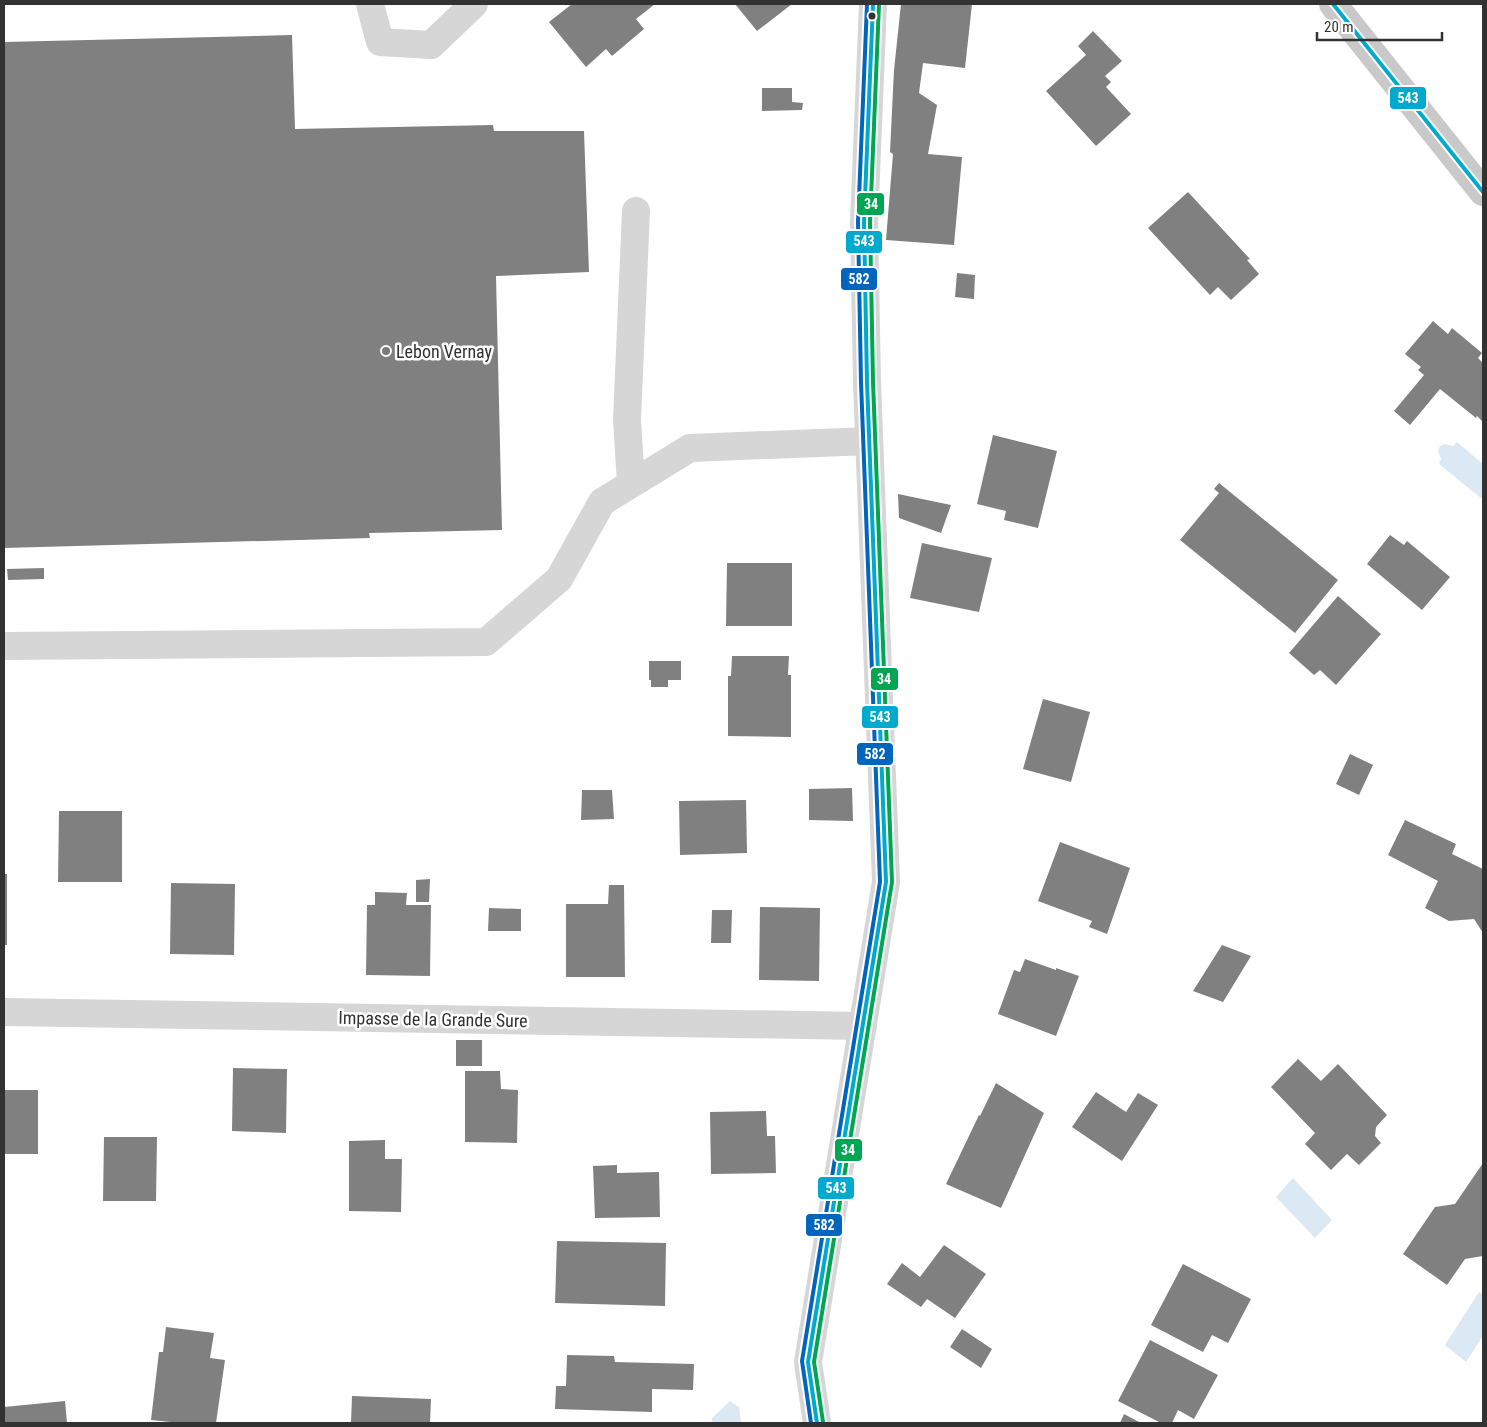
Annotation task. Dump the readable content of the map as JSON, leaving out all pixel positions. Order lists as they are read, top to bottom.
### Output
{
  "streets": {
    "street": ["Impasse de la Grande Sure"]
  },
  "places": ["Lebon Vernay"],
  "lines": ["transit line 543", "transit line 34", "transit line 582"],
  "scale_bar": "20 m"
}
